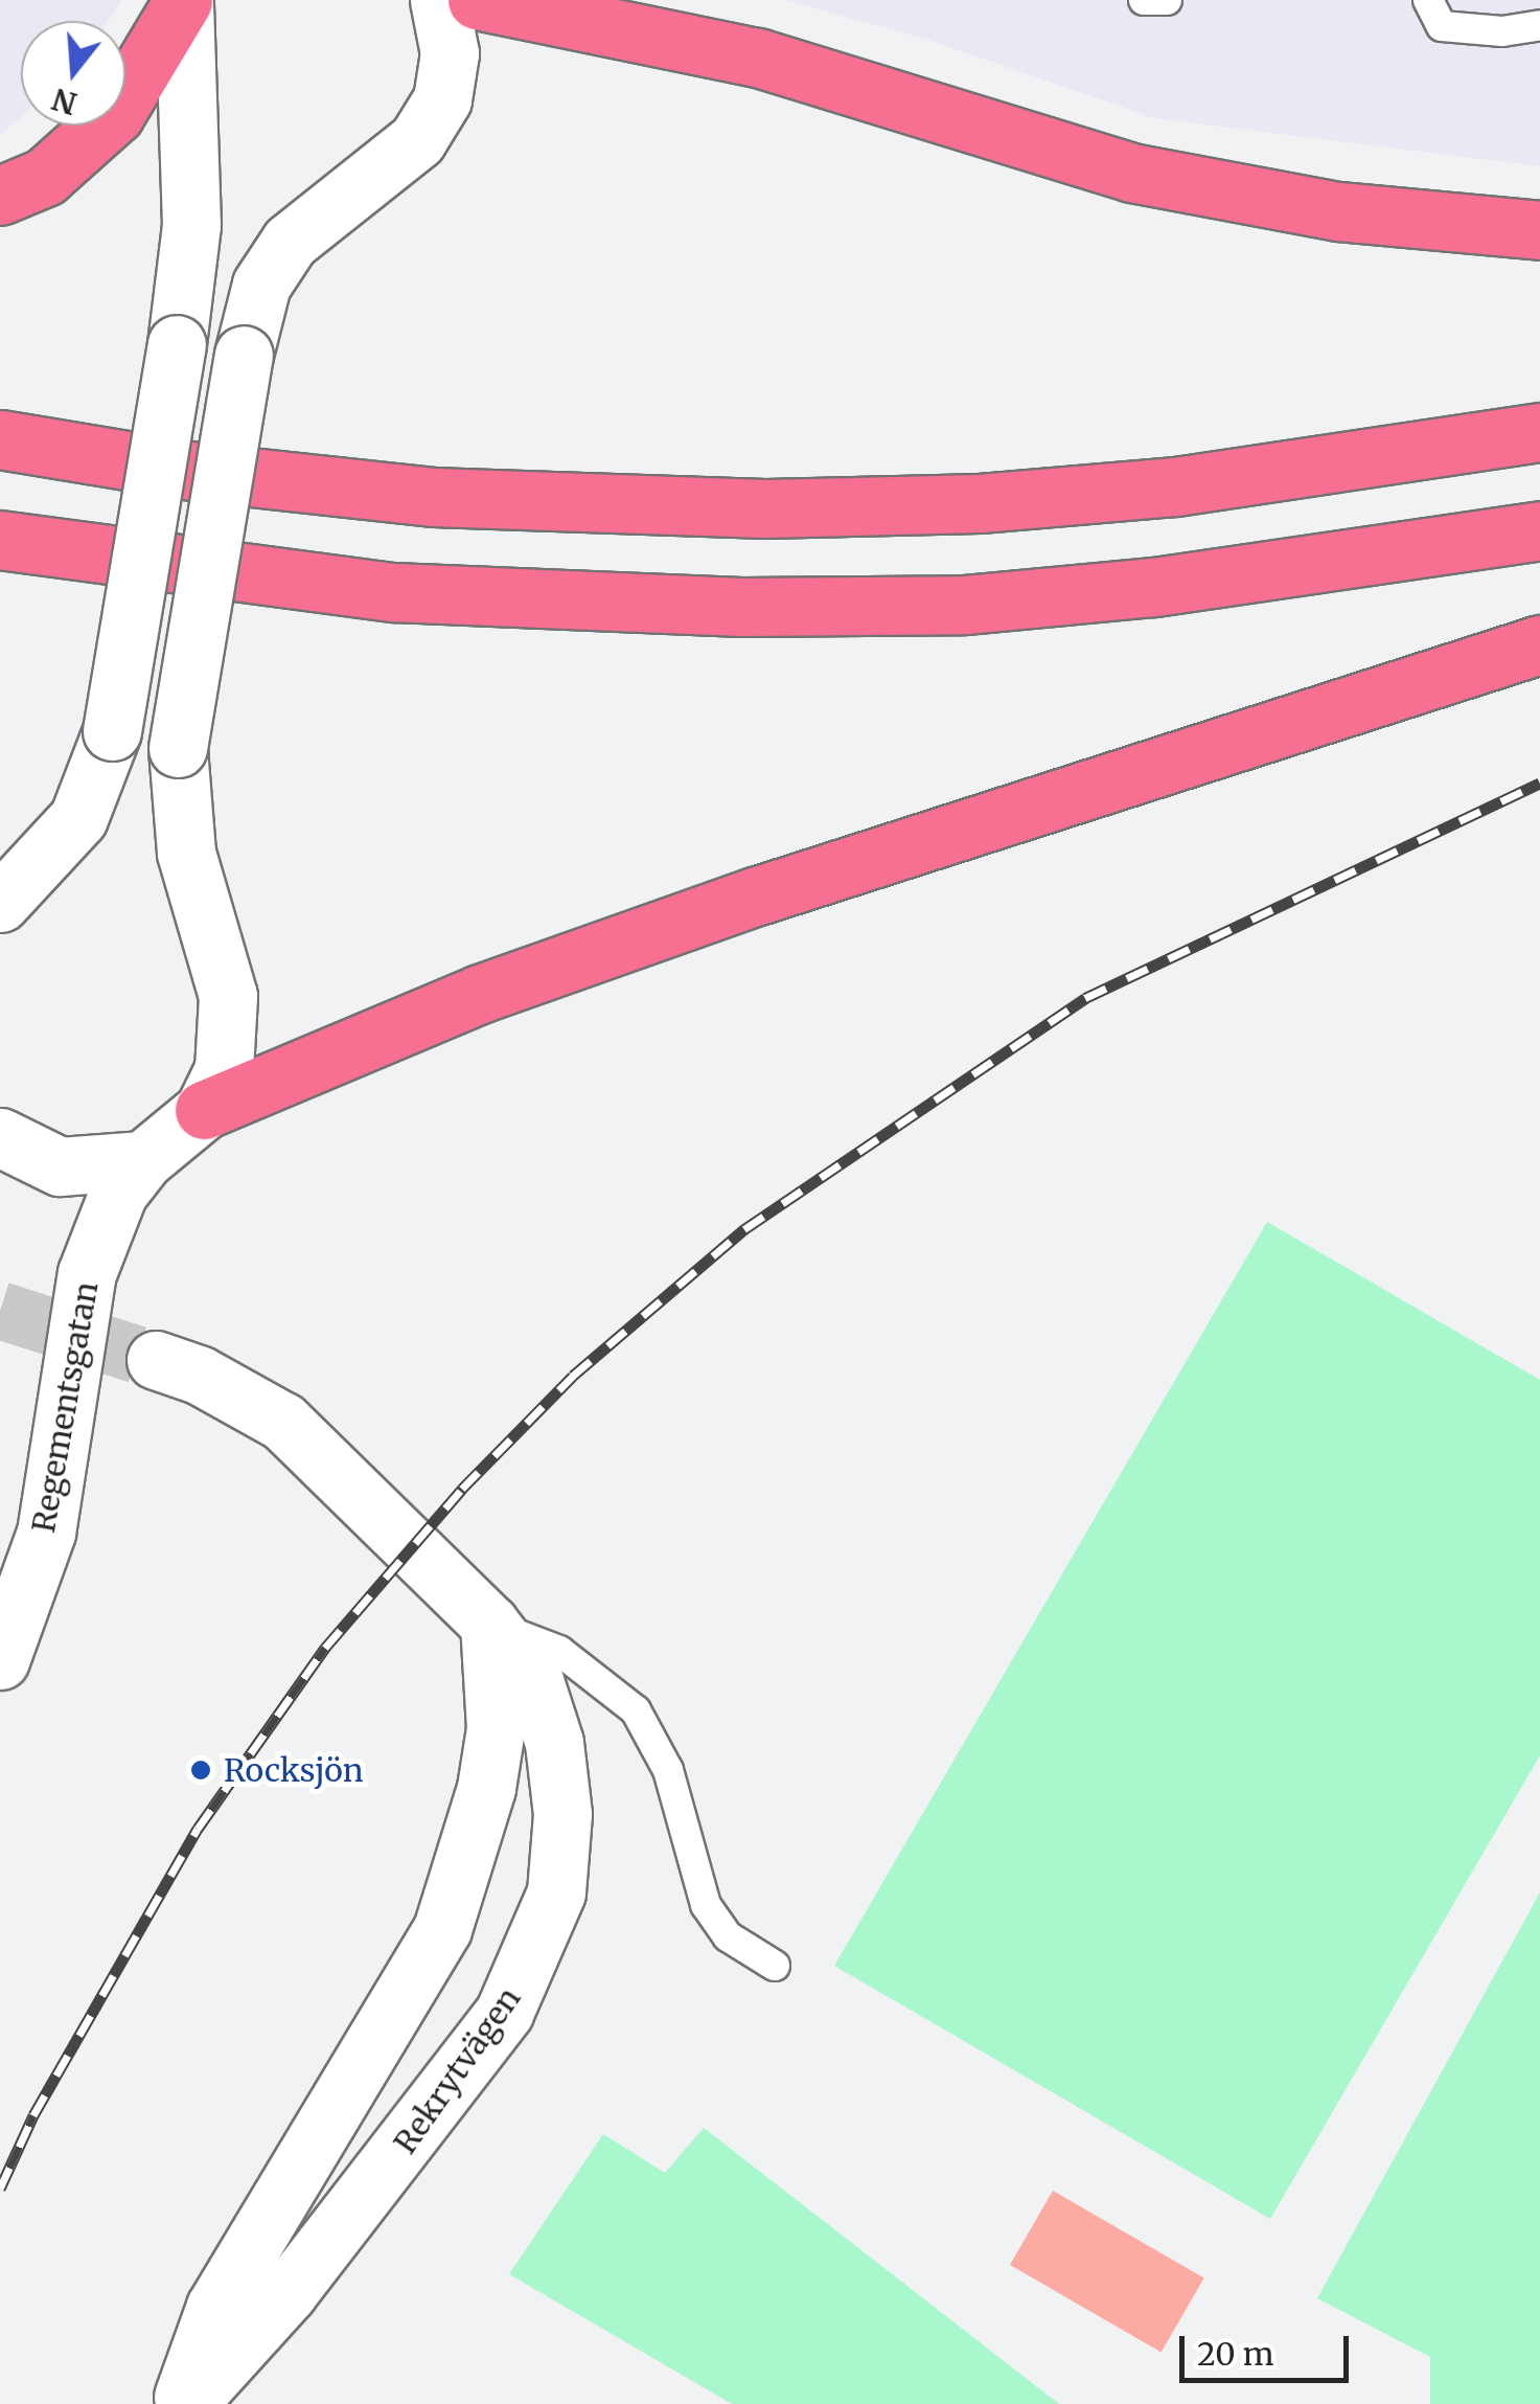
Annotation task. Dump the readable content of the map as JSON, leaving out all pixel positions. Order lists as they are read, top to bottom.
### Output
{
  "streets": {
    "street": ["Regementsgatan", "Rekrytvägen"]
  },
  "places": ["Rocksjön"],
  "scale_bar": "20 m",
  "north": "bottom"
}
